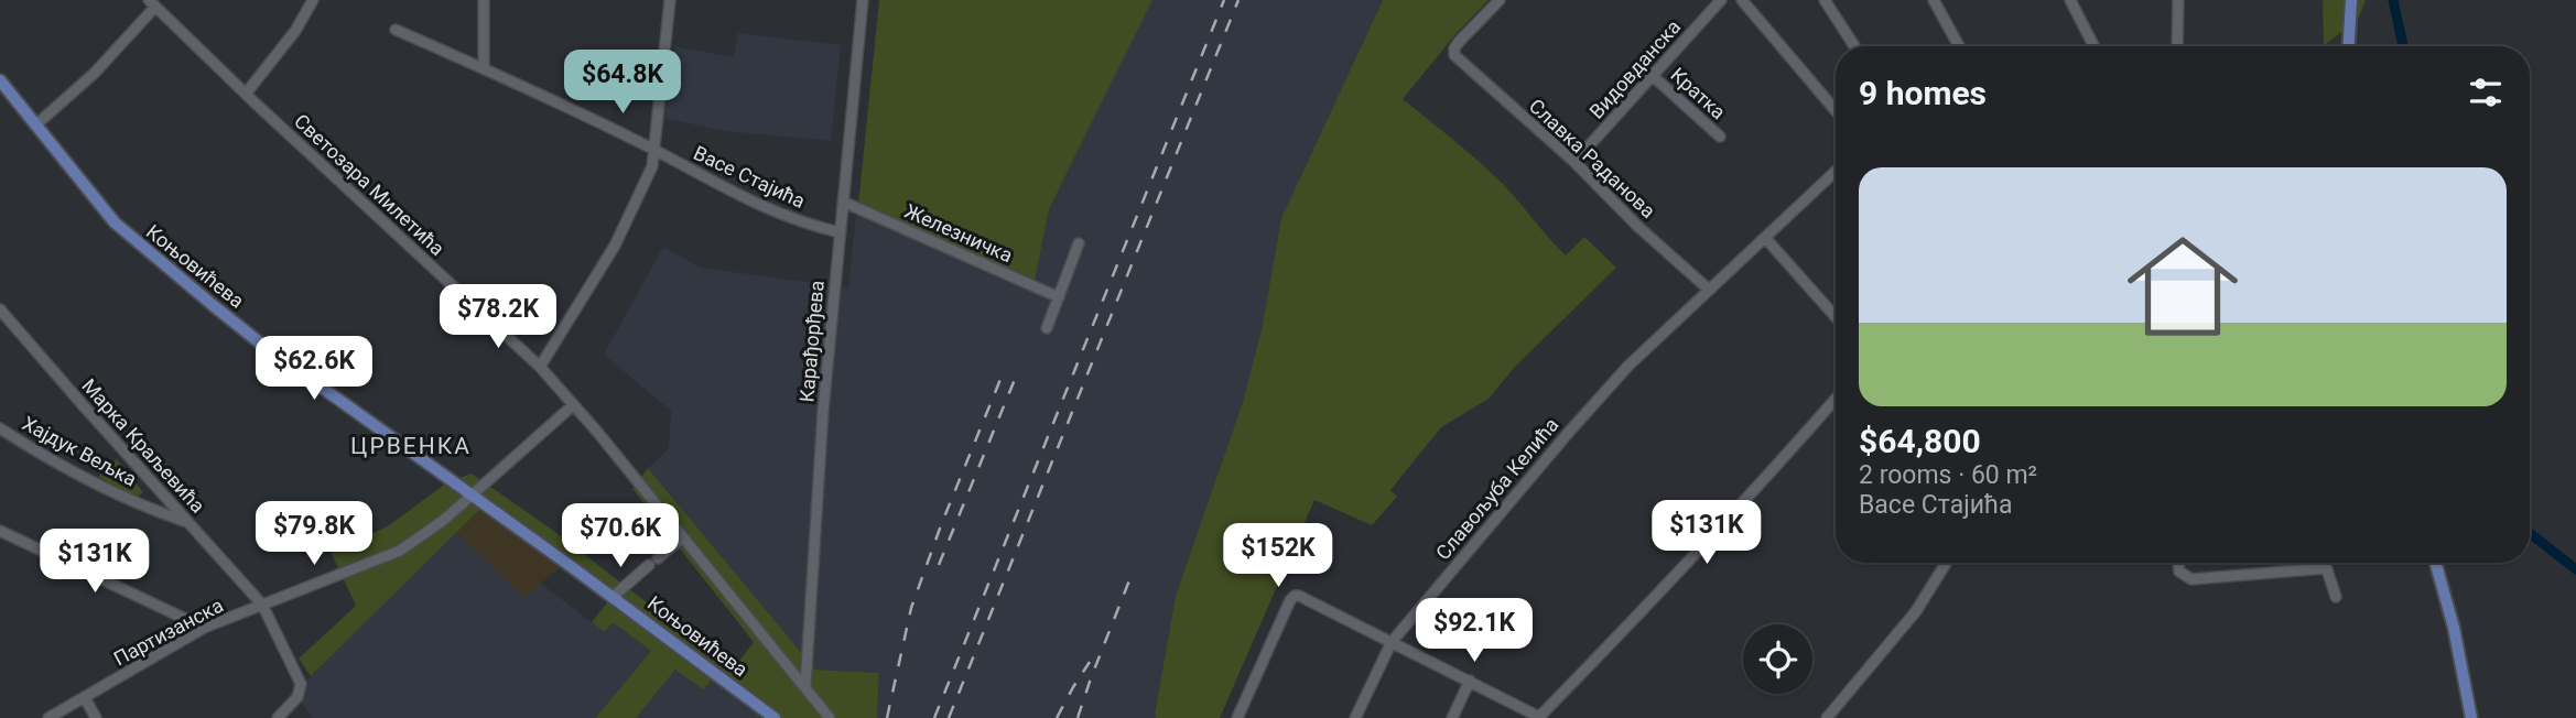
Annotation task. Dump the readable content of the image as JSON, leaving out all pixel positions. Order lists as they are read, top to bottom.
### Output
{
  "streets": {
    "main road": ["Коњовићева"],
    "street": [
      "Видовданска",
      "Кратка",
      "Славка Раданова",
      "Васе Стајића",
      "Светозара Милетића",
      "Железничка",
      "Карађорђева",
      "Марка Краљевића",
      "Хајдук Вељка",
      "Славољуба Келића",
      "Партизанска"
    ]
  },
  "crossings": [
    ["Видовданска", "Кратка"],
    ["Видовданска", "Славка Раданова"],
    ["Славка Раданова", "Славољуба Келића"],
    ["Васе Стајића", "Карађорђева"],
    ["Светозара Милетића", "Карађорђева"],
    ["Светозара Милетића", "Партизанска"],
    ["Железничка", "Карађорђева"],
    ["Коњовићева", "Партизанска"],
    ["Марка Краљевића", "Хајдук Вељка"],
    ["Марка Краљевића", "Партизанска"]
  ],
  "districts": ["ЦРВЕНКА"],
  "page": {
    "heading": "9 homes",
    "price": [
      "$64.8K",
      "$78.2K",
      "$62.6K",
      "$131K",
      "$79.8K",
      "$70.6K",
      "$152K",
      "$131K",
      "$92.1K"
    ],
    "list": [
      {
        "name": "$64,800",
        "note": "2 rooms · 60 m² · Васе Стајића"
      }
    ]
  }
}
